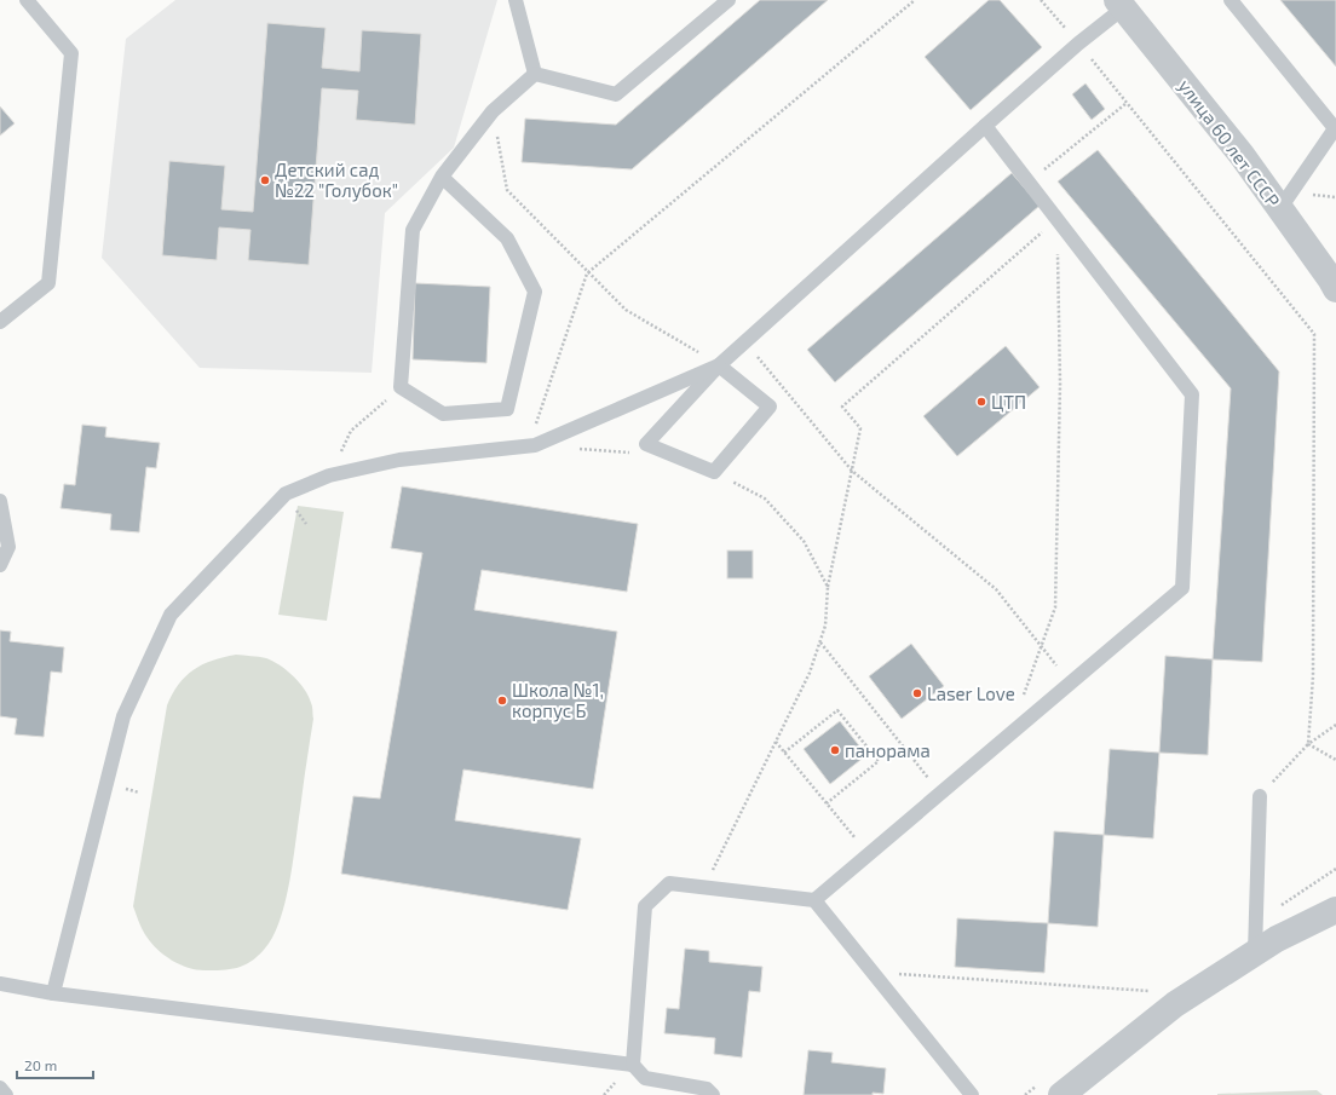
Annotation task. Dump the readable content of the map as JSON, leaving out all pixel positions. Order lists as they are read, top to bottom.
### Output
{
  "streets": {
    "street": ["улица 60 лет СССР"]
  },
  "places": [
    "Детский сад №22 \"Голубок\"",
    "ЦТП",
    "Laser Love",
    "Школа №1, корпус Б",
    "панорама"
  ],
  "scale_bar": "20 m"
}
